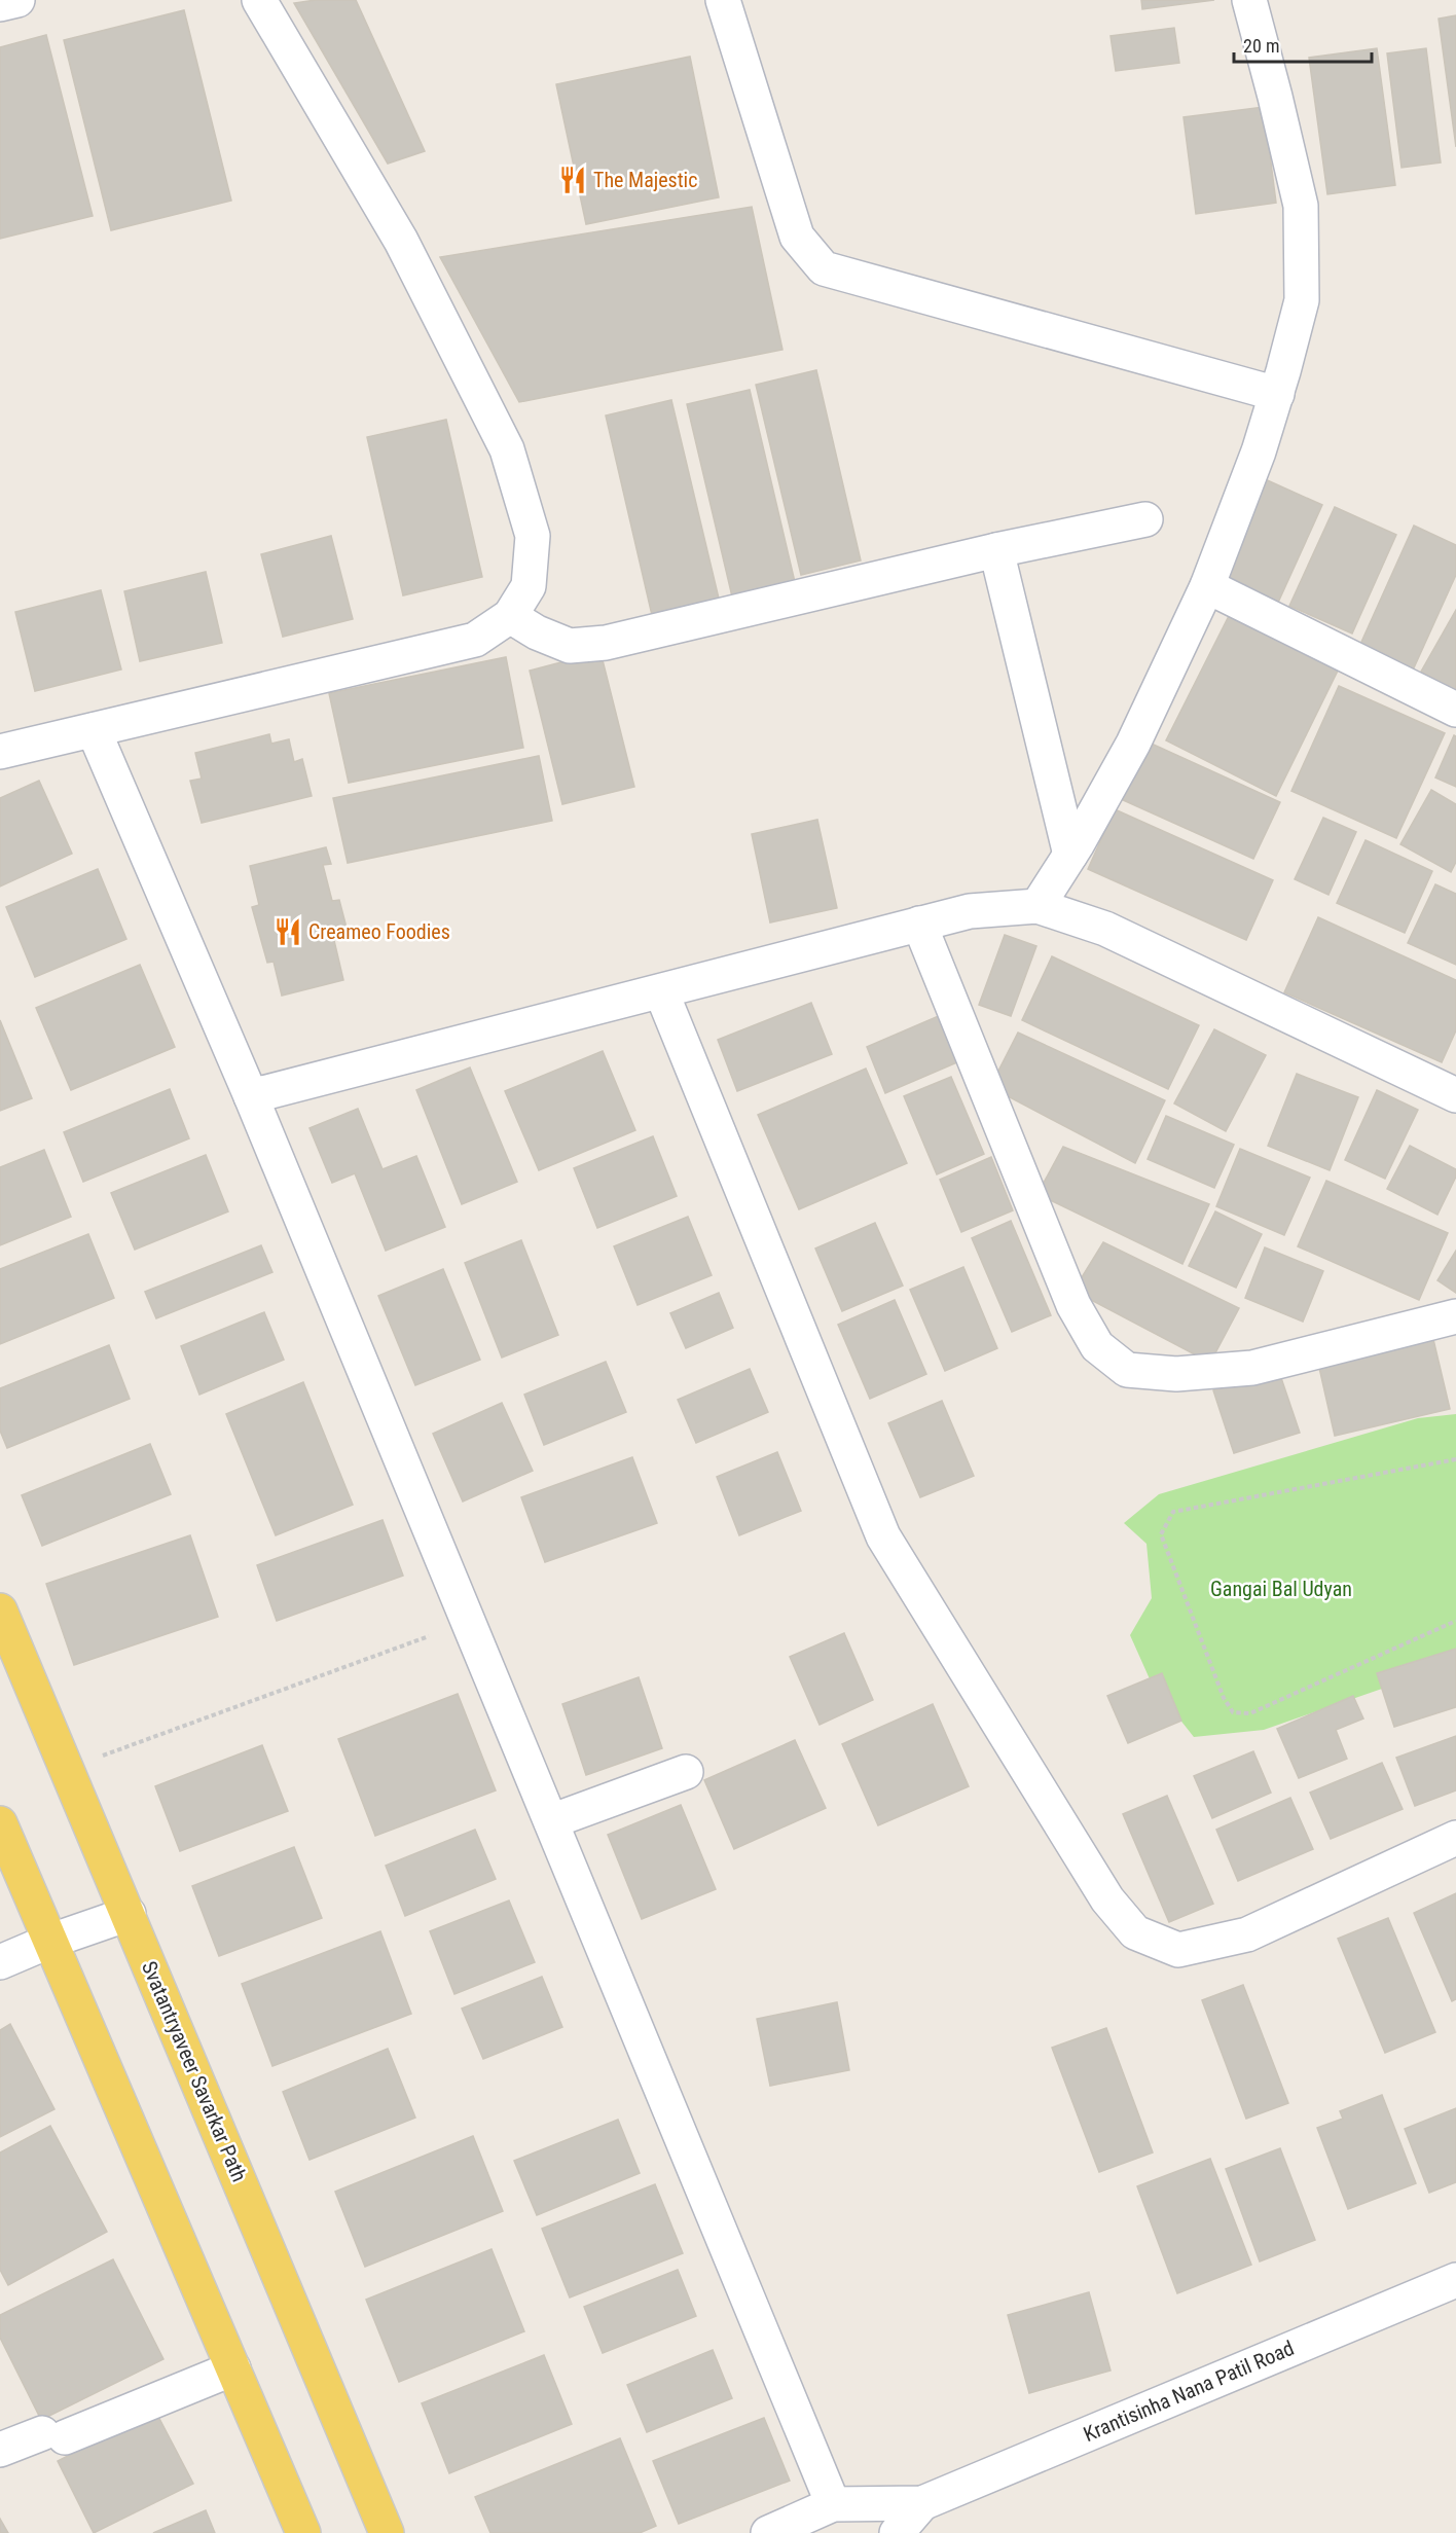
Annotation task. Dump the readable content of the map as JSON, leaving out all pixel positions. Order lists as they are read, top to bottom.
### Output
{
  "streets": {
    "main road": ["Svatantryaveer Savarkar Path"],
    "street": ["Krantisinha Nana Patil Road"]
  },
  "parks": ["Gangai Bal Udyan"],
  "places": {
    "restaurant": ["The Majestic", "Creameo Foodies"]
  },
  "scale_bar": "20 m"
}
